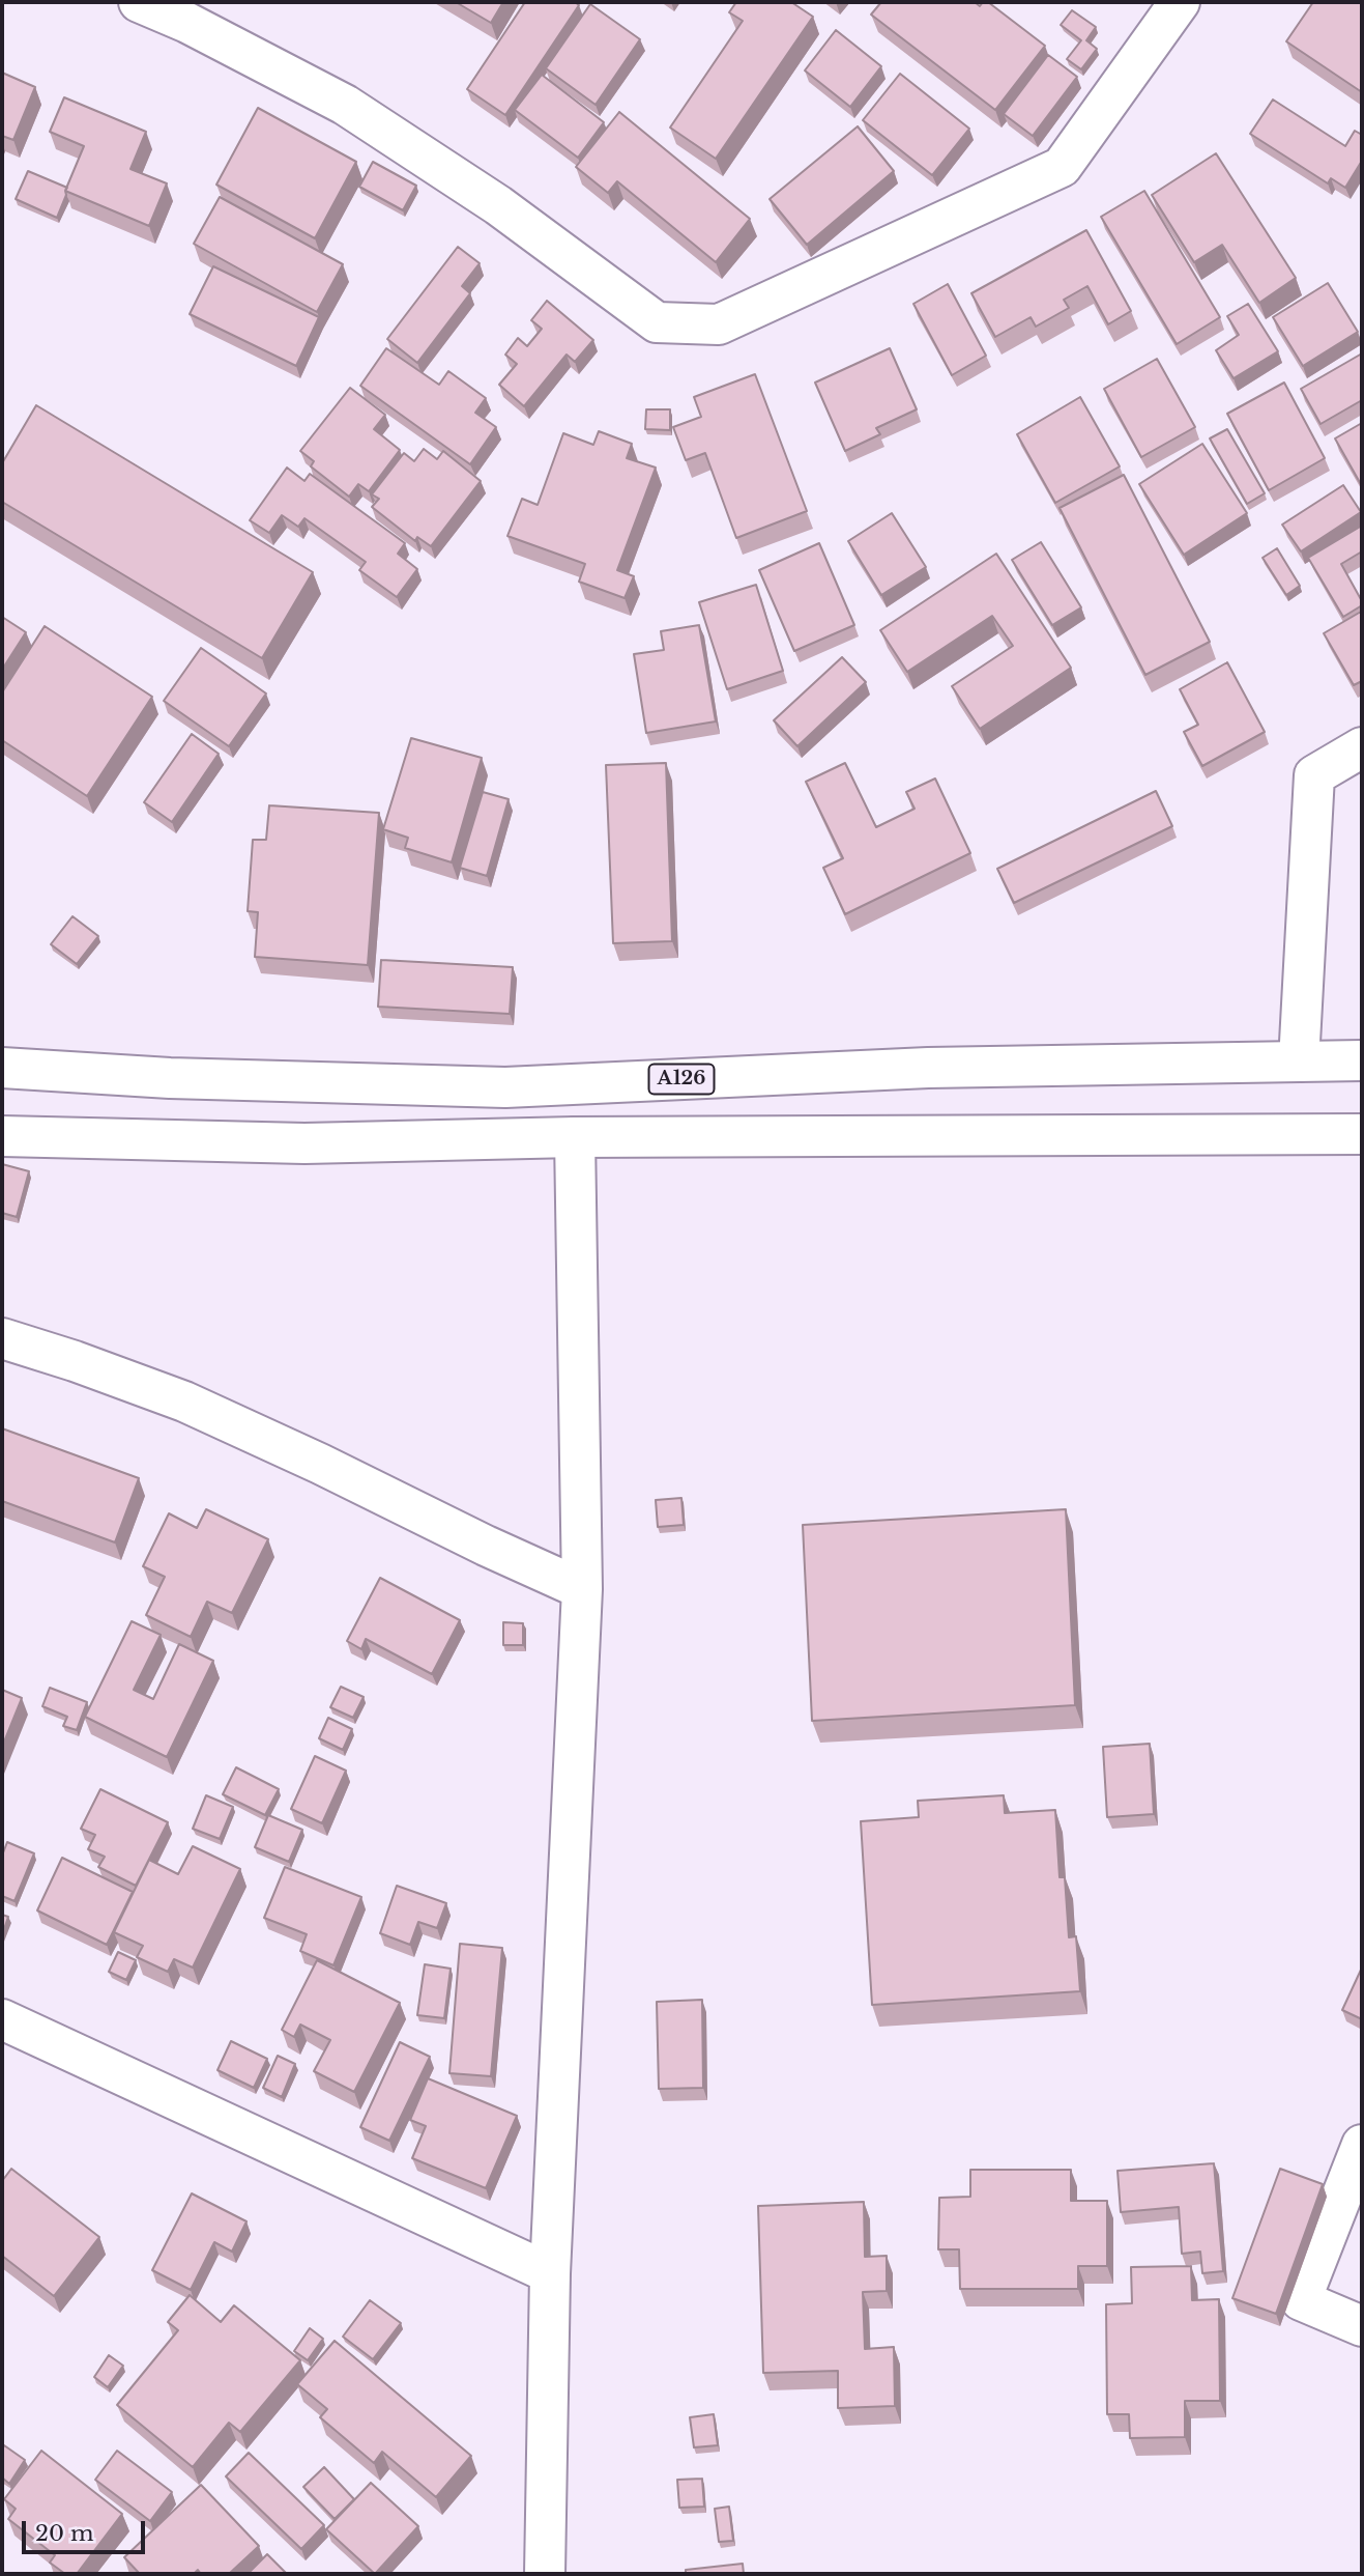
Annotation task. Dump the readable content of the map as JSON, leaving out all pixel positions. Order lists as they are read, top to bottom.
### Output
{
  "streets": {
    "main road": ["A126"]
  },
  "scale_bar": "20 m"
}
